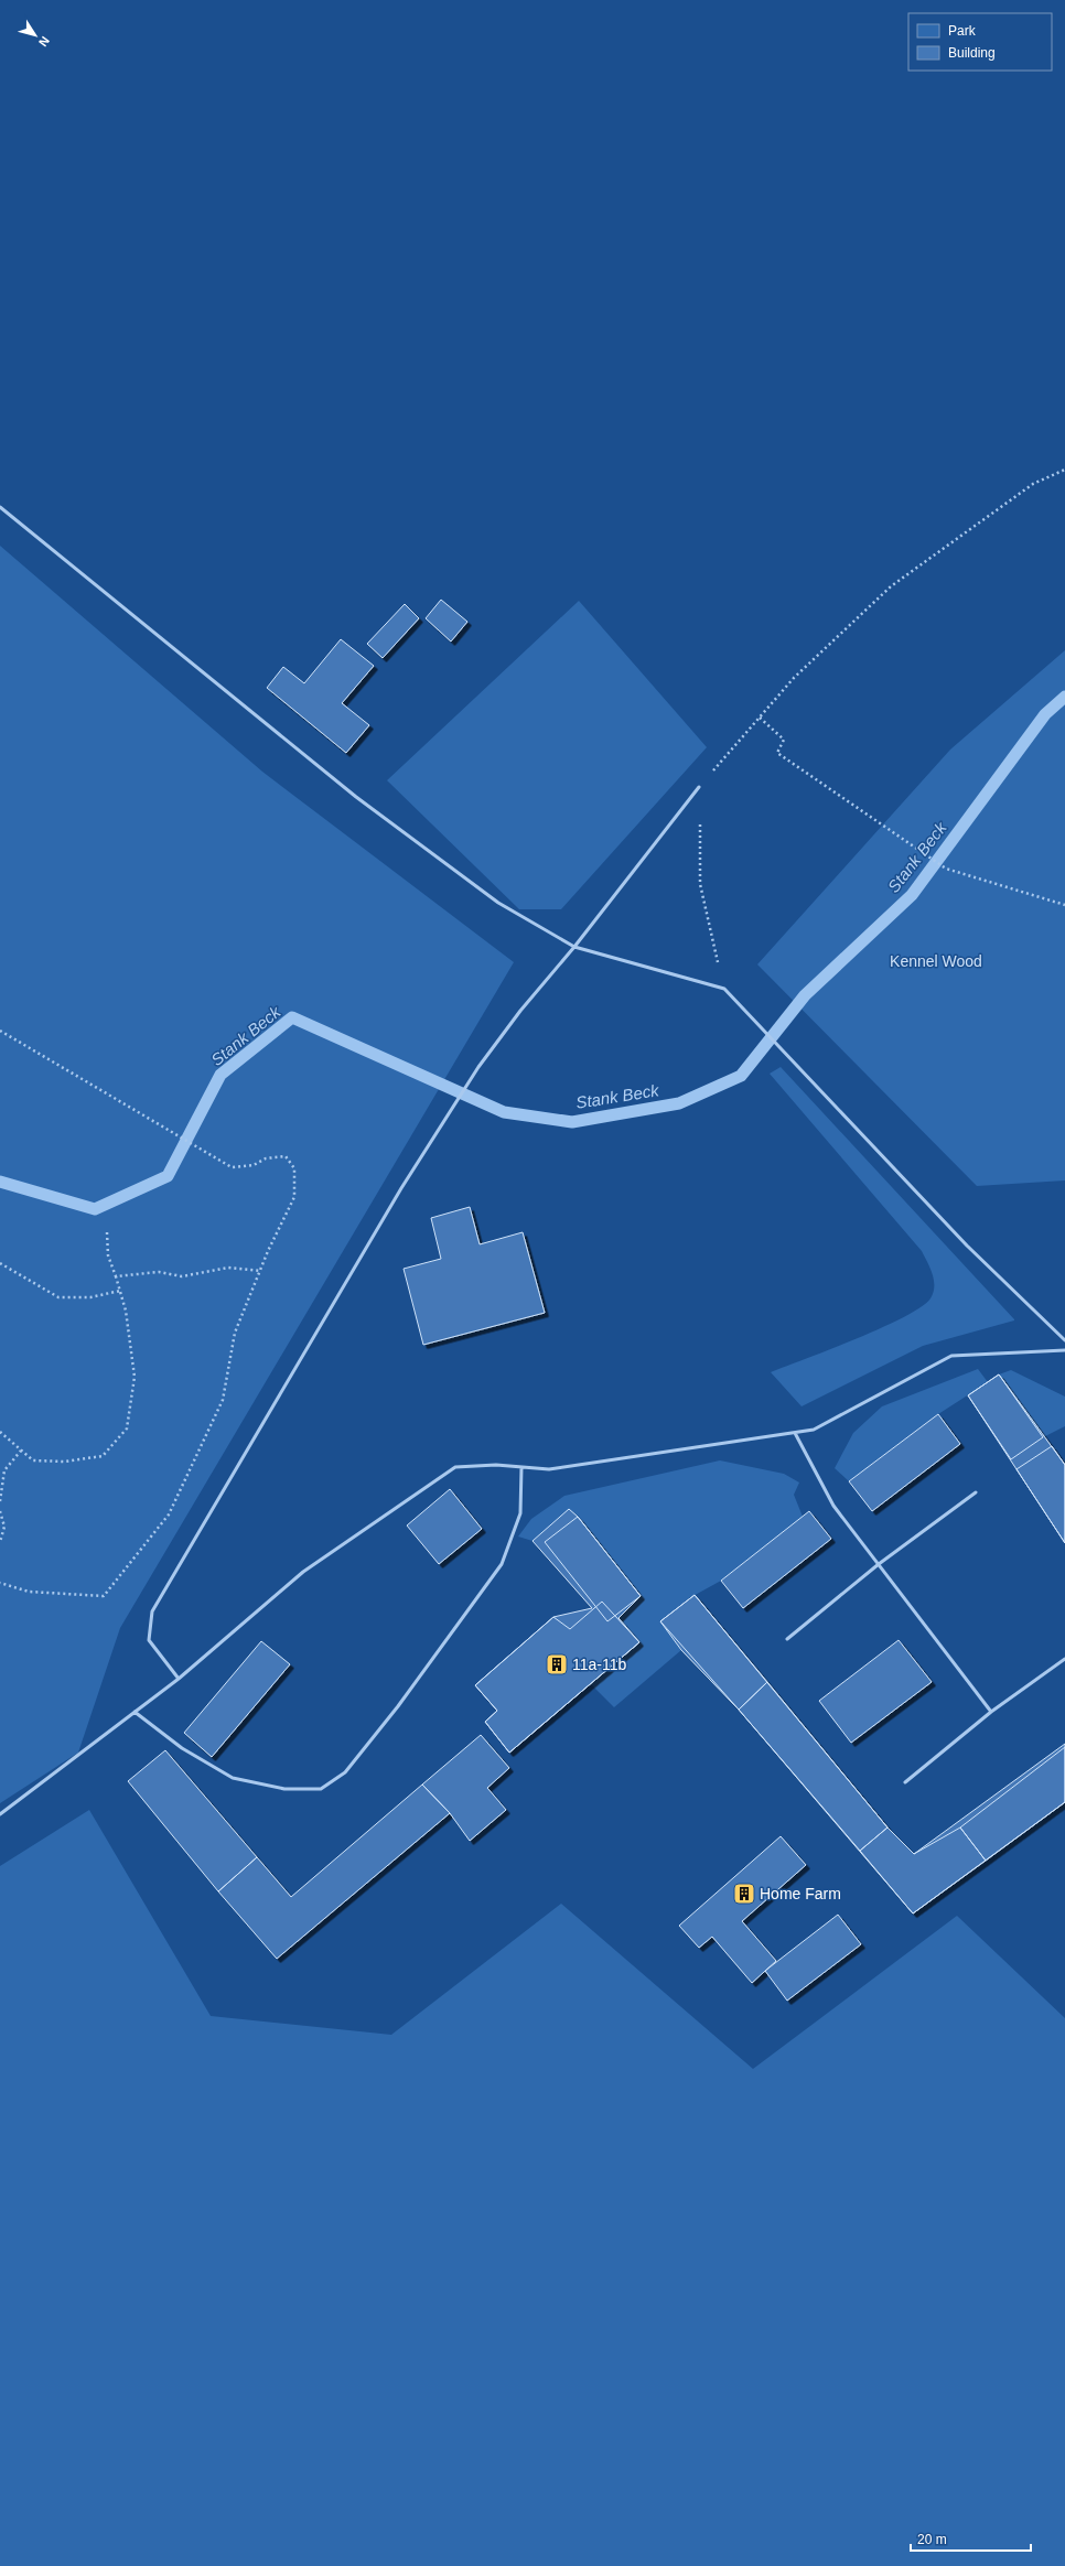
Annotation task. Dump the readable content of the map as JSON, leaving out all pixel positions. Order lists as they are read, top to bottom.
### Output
{
  "water": ["Stank Beck"],
  "parks": ["Kennel Wood"],
  "places": {
    "building": ["11a-11b", "Home Farm"]
  },
  "legend": ["Park", "Building"],
  "scale_bar": "20 m",
  "north": "bottom right"
}
